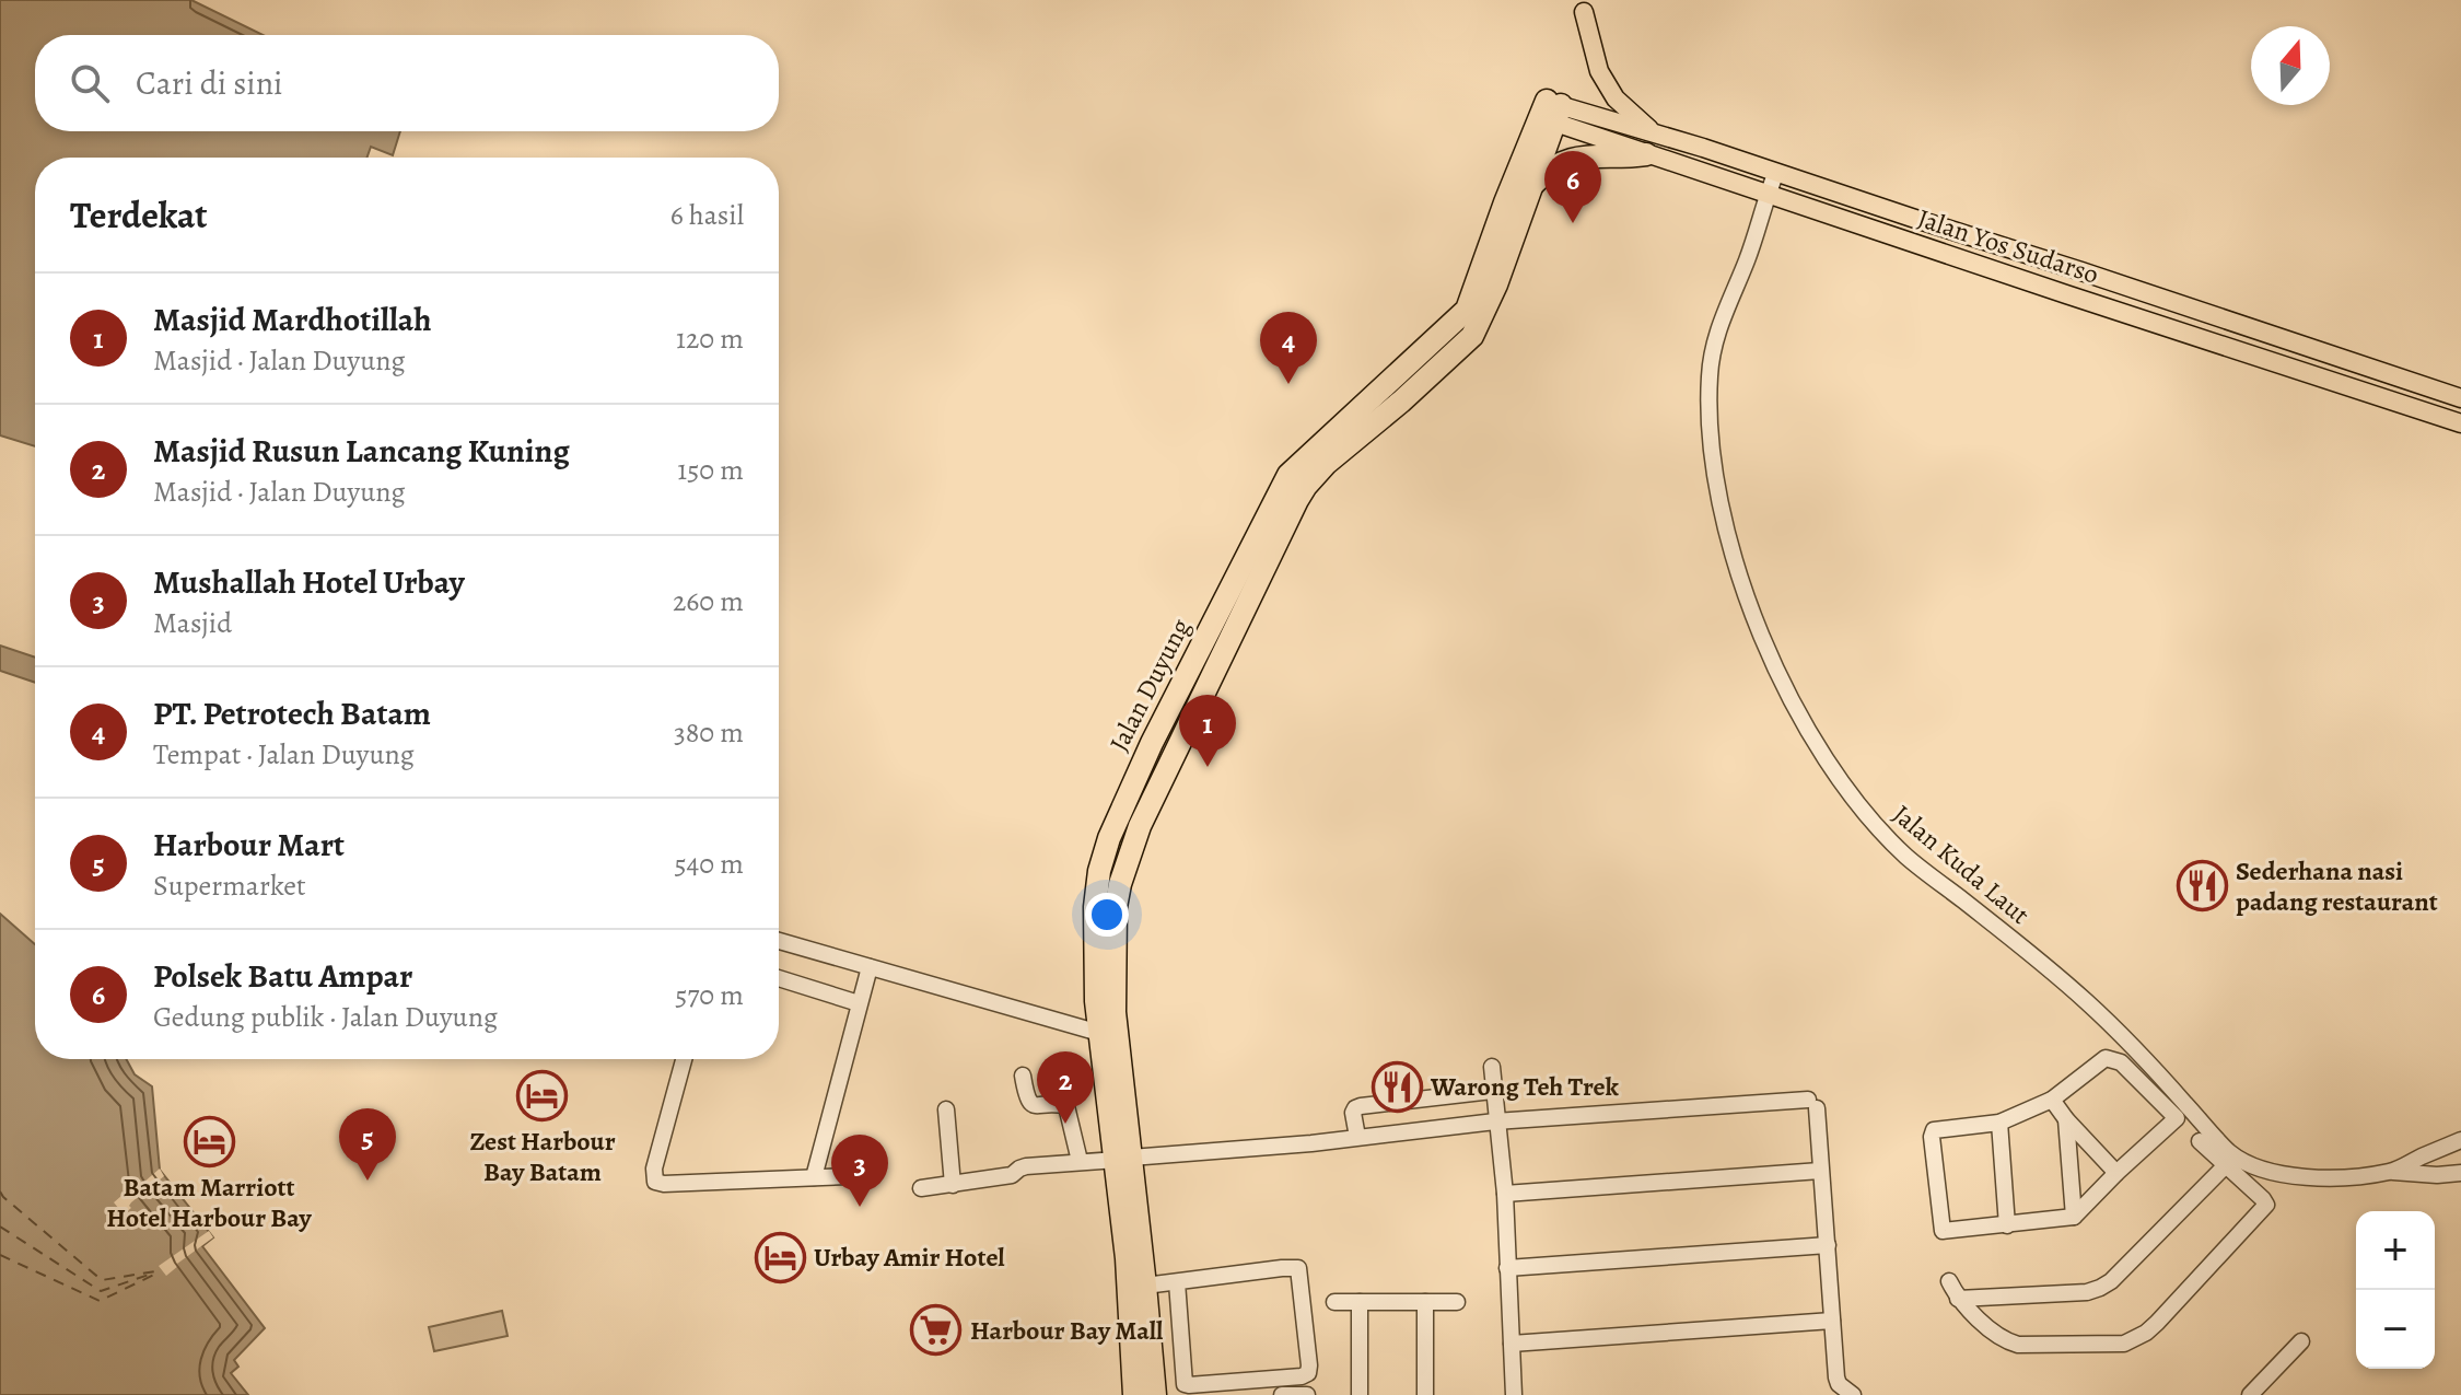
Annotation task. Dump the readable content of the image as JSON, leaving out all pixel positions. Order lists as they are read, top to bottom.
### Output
{
  "streets": {
    "highway": ["Jalan Duyung"],
    "main road": ["Jalan Yos Sudarso"],
    "street": ["Jalan Kuda Laut"]
  },
  "crossings": [
    ["Jalan Yos Sudarso", "Jalan Duyung"],
    ["Jalan Yos Sudarso", "Jalan Kuda Laut"]
  ],
  "places": {
    "restaurant": ["Sederhana nasi padang restaurant", "Warong Teh Trek"],
    "hotel": ["Zest Harbour Bay Batam", "Batam Marriott Hotel Harbour Bay", "Urbay Amir Hotel"],
    "supermarket": ["Harbour Bay Mall"]
  },
  "north": "top",
  "page": {
    "search": "Cari di sini",
    "pins": [
      "6",
      "4",
      "1",
      "2",
      "5",
      "3"
    ],
    "heading": ["Terdekat", "6 hasil"],
    "list": [
      {
        "mark": "1",
        "name": "Masjid Mardhotillah",
        "note": "Masjid · Jalan Duyung",
        "value": "120 m"
      },
      {
        "mark": "2",
        "name": "Masjid Rusun Lancang Kuning",
        "note": "Masjid · Jalan Duyung",
        "value": "150 m"
      },
      {
        "mark": "3",
        "name": "Mushallah Hotel Urbay",
        "note": "Masjid",
        "value": "260 m"
      },
      {
        "mark": "4",
        "name": "PT. Petrotech Batam",
        "note": "Tempat · Jalan Duyung",
        "value": "380 m"
      },
      {
        "mark": "5",
        "name": "Harbour Mart",
        "note": "Supermarket",
        "value": "540 m"
      },
      {
        "mark": "6",
        "name": "Polsek Batu Ampar",
        "note": "Gedung publik · Jalan Duyung",
        "value": "570 m"
      }
    ],
    "map_buttons": ["+", "−"]
  }
}
